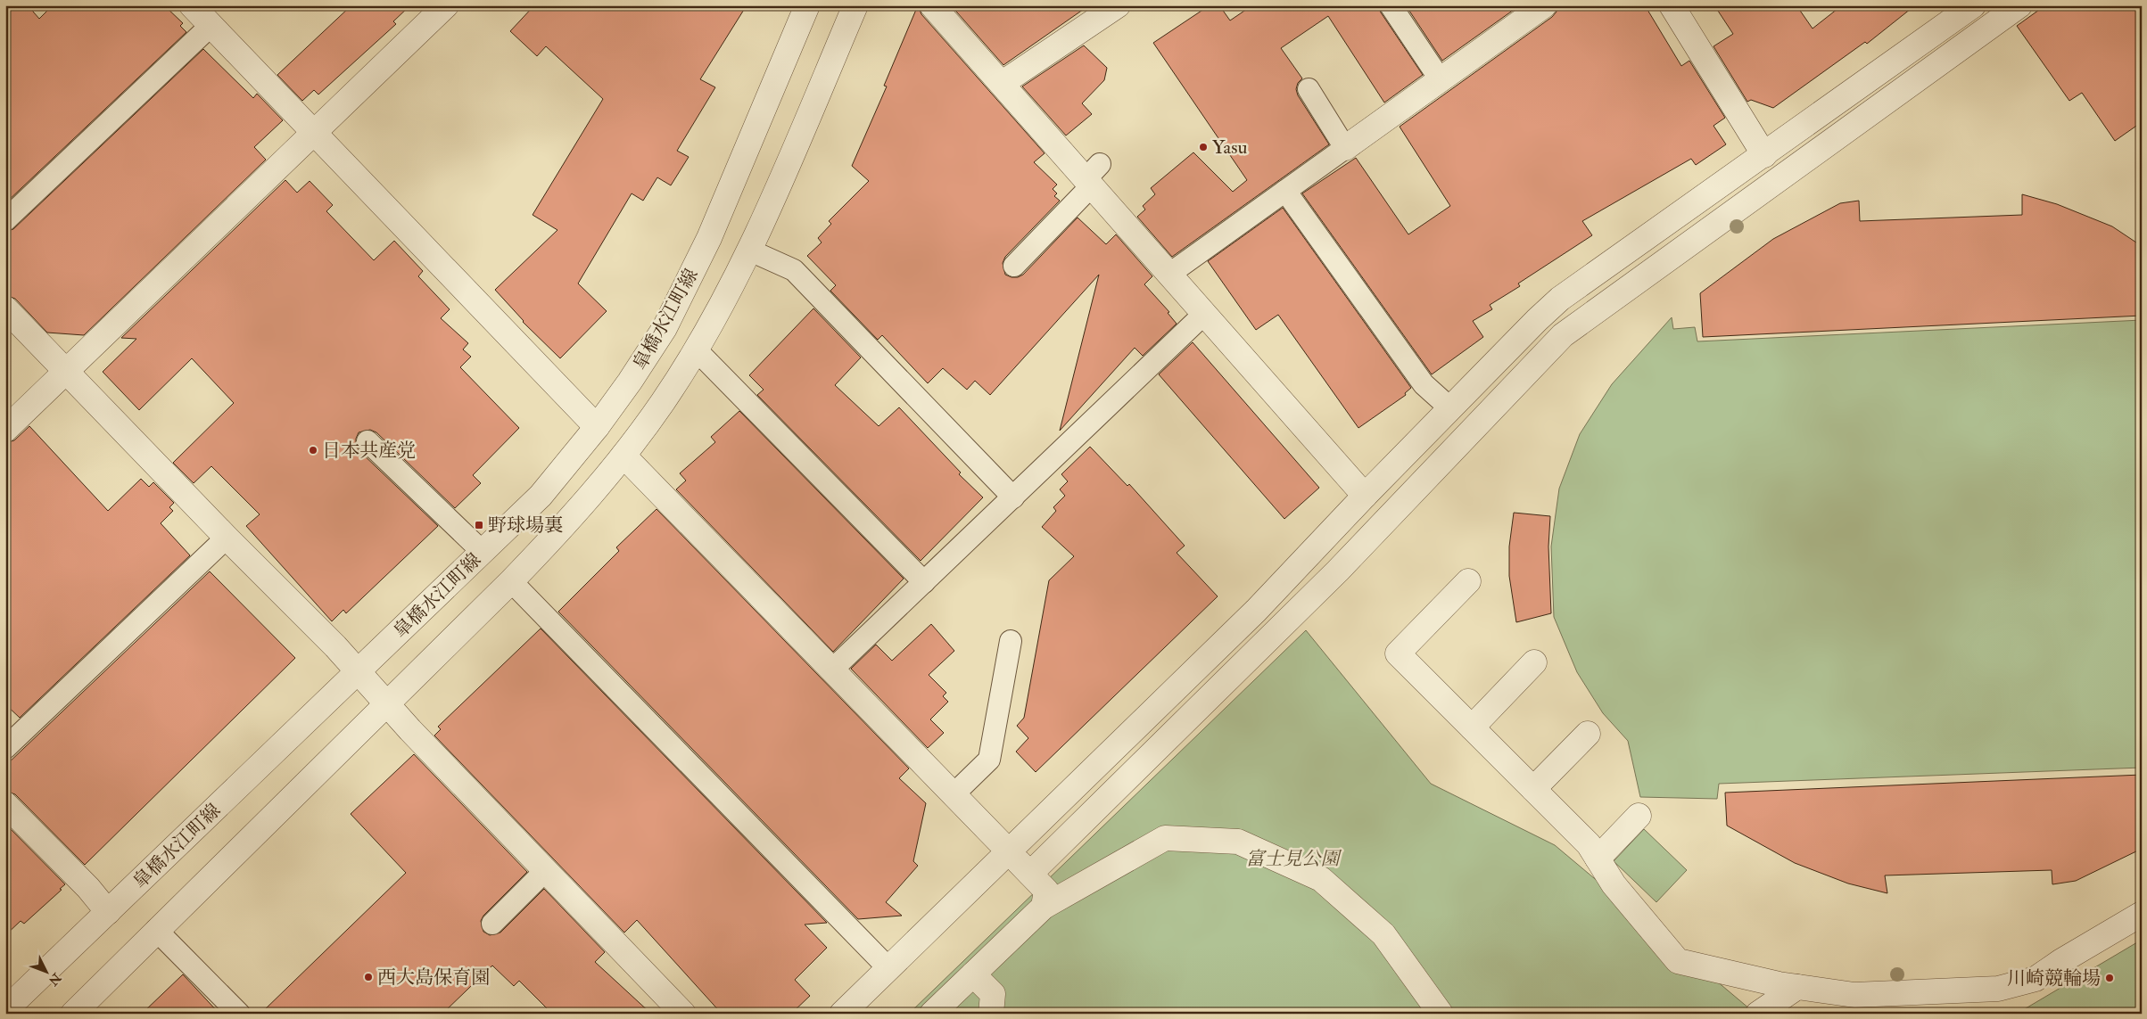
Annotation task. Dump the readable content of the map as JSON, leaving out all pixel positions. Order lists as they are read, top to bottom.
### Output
{
  "streets": {
    "street": ["皐橋水江町線"]
  },
  "parks": ["富士見公園"],
  "places": {
    "other": [
      "Yasu",
      "日本共産党",
      "西大島保育園",
      "川崎競輪場"
    ],
    "transit": ["野球場裏"]
  },
  "north": "bottom right"
}
